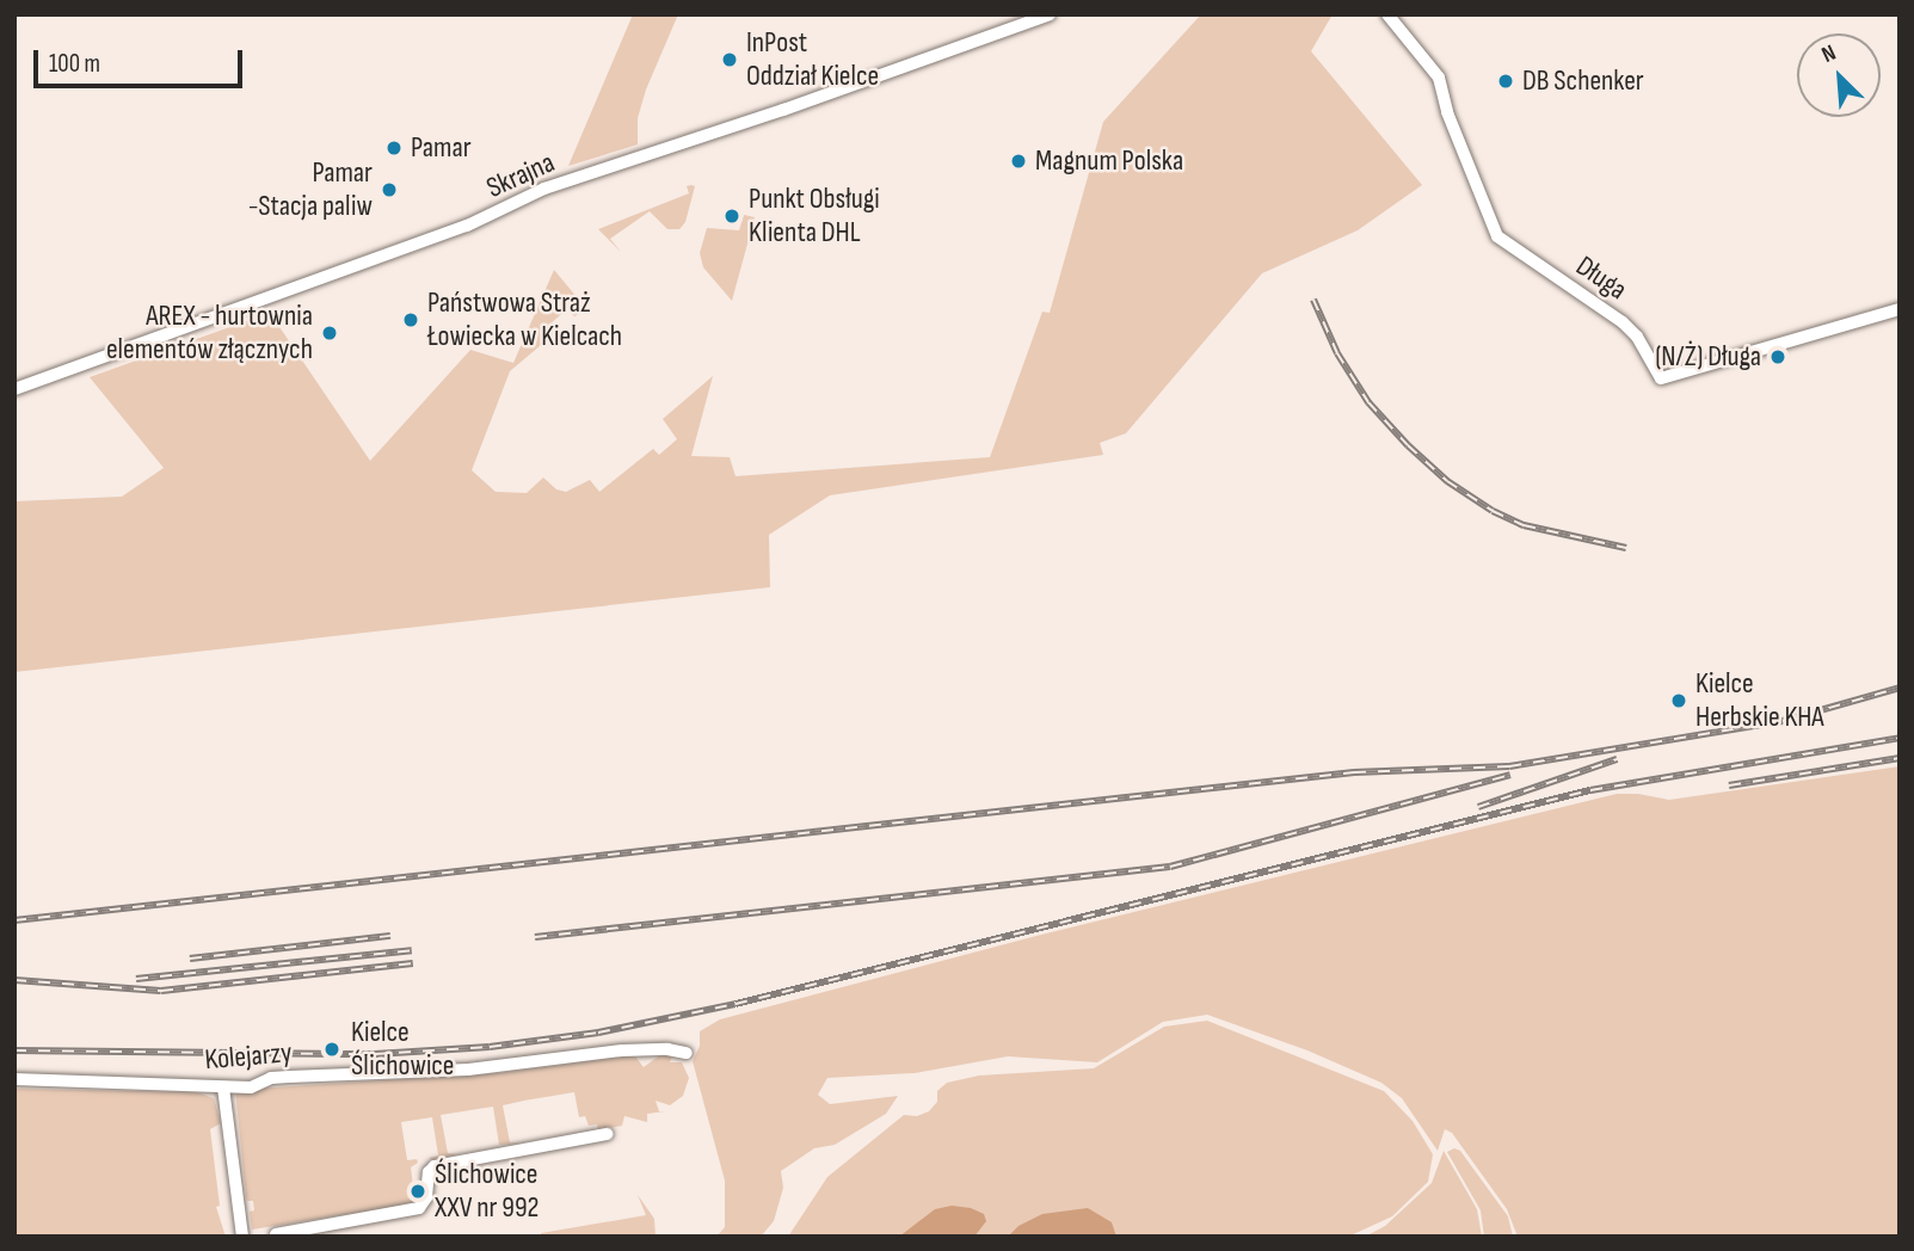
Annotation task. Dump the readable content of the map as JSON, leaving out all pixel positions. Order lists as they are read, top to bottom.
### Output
{
  "streets": {
    "street": ["Skrajna", "Długa", "Kolejarzy"]
  },
  "places": [
    "InPost Oddział Kielce",
    "DB Schenker",
    "Pamar",
    "Magnum Polska",
    "Pamar -Stacja paliw",
    "Punkt Obsługi Klienta DHL",
    "Państwowa Straż Łowiecka w Kielcach",
    "AREX - hurtownia elementów złącznych",
    "(N/Ż) Długa",
    "Kielce Herbskie KHA",
    "Kielce Ślichowice",
    "Ślichowice XXV nr 992"
  ],
  "scale_bar": "100 m",
  "north": "top left"
}
